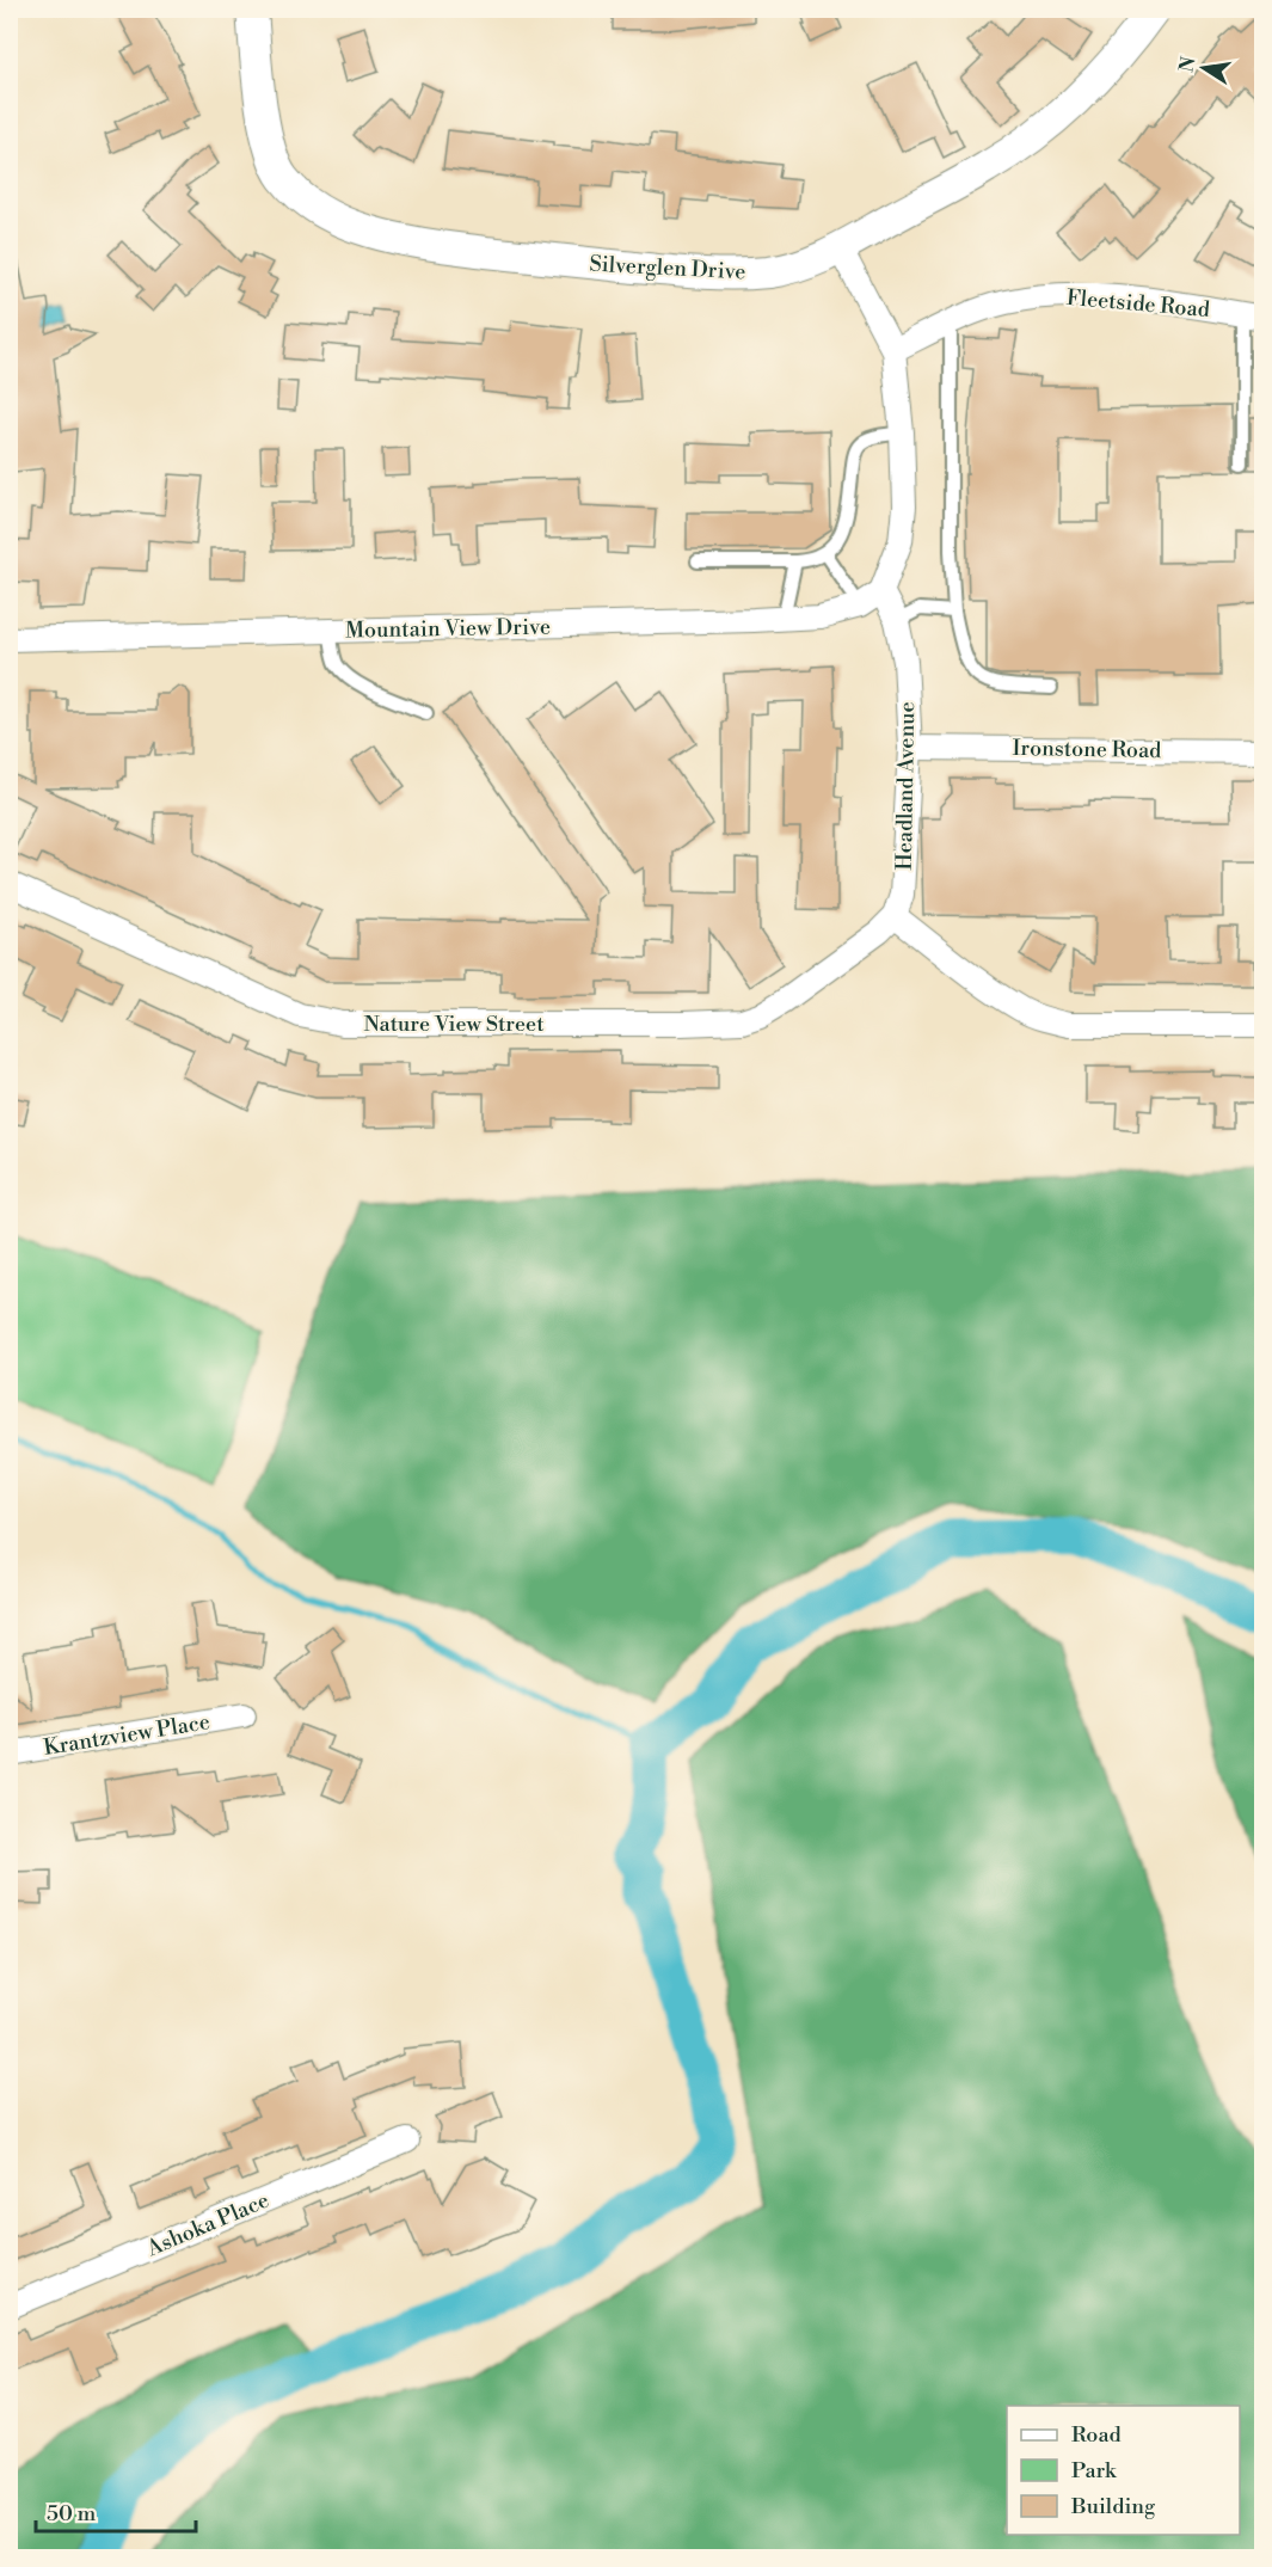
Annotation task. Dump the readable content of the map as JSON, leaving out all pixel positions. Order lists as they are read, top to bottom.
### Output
{
  "streets": {
    "street": [
      "Silverglen Drive",
      "Fleetside Road",
      "Mountain View Drive",
      "Ironstone Road",
      "Headland Avenue",
      "Nature View Street",
      "Krantzview Place",
      "Ashoka Place"
    ]
  },
  "crossings": [
    ["Mountain View Drive", "Headland Avenue"],
    ["Ironstone Road", "Headland Avenue"],
    ["Headland Avenue", "Nature View Street"]
  ],
  "legend": ["Road", "Park", "Building"],
  "scale_bar": "50 m",
  "north": "left"
}
